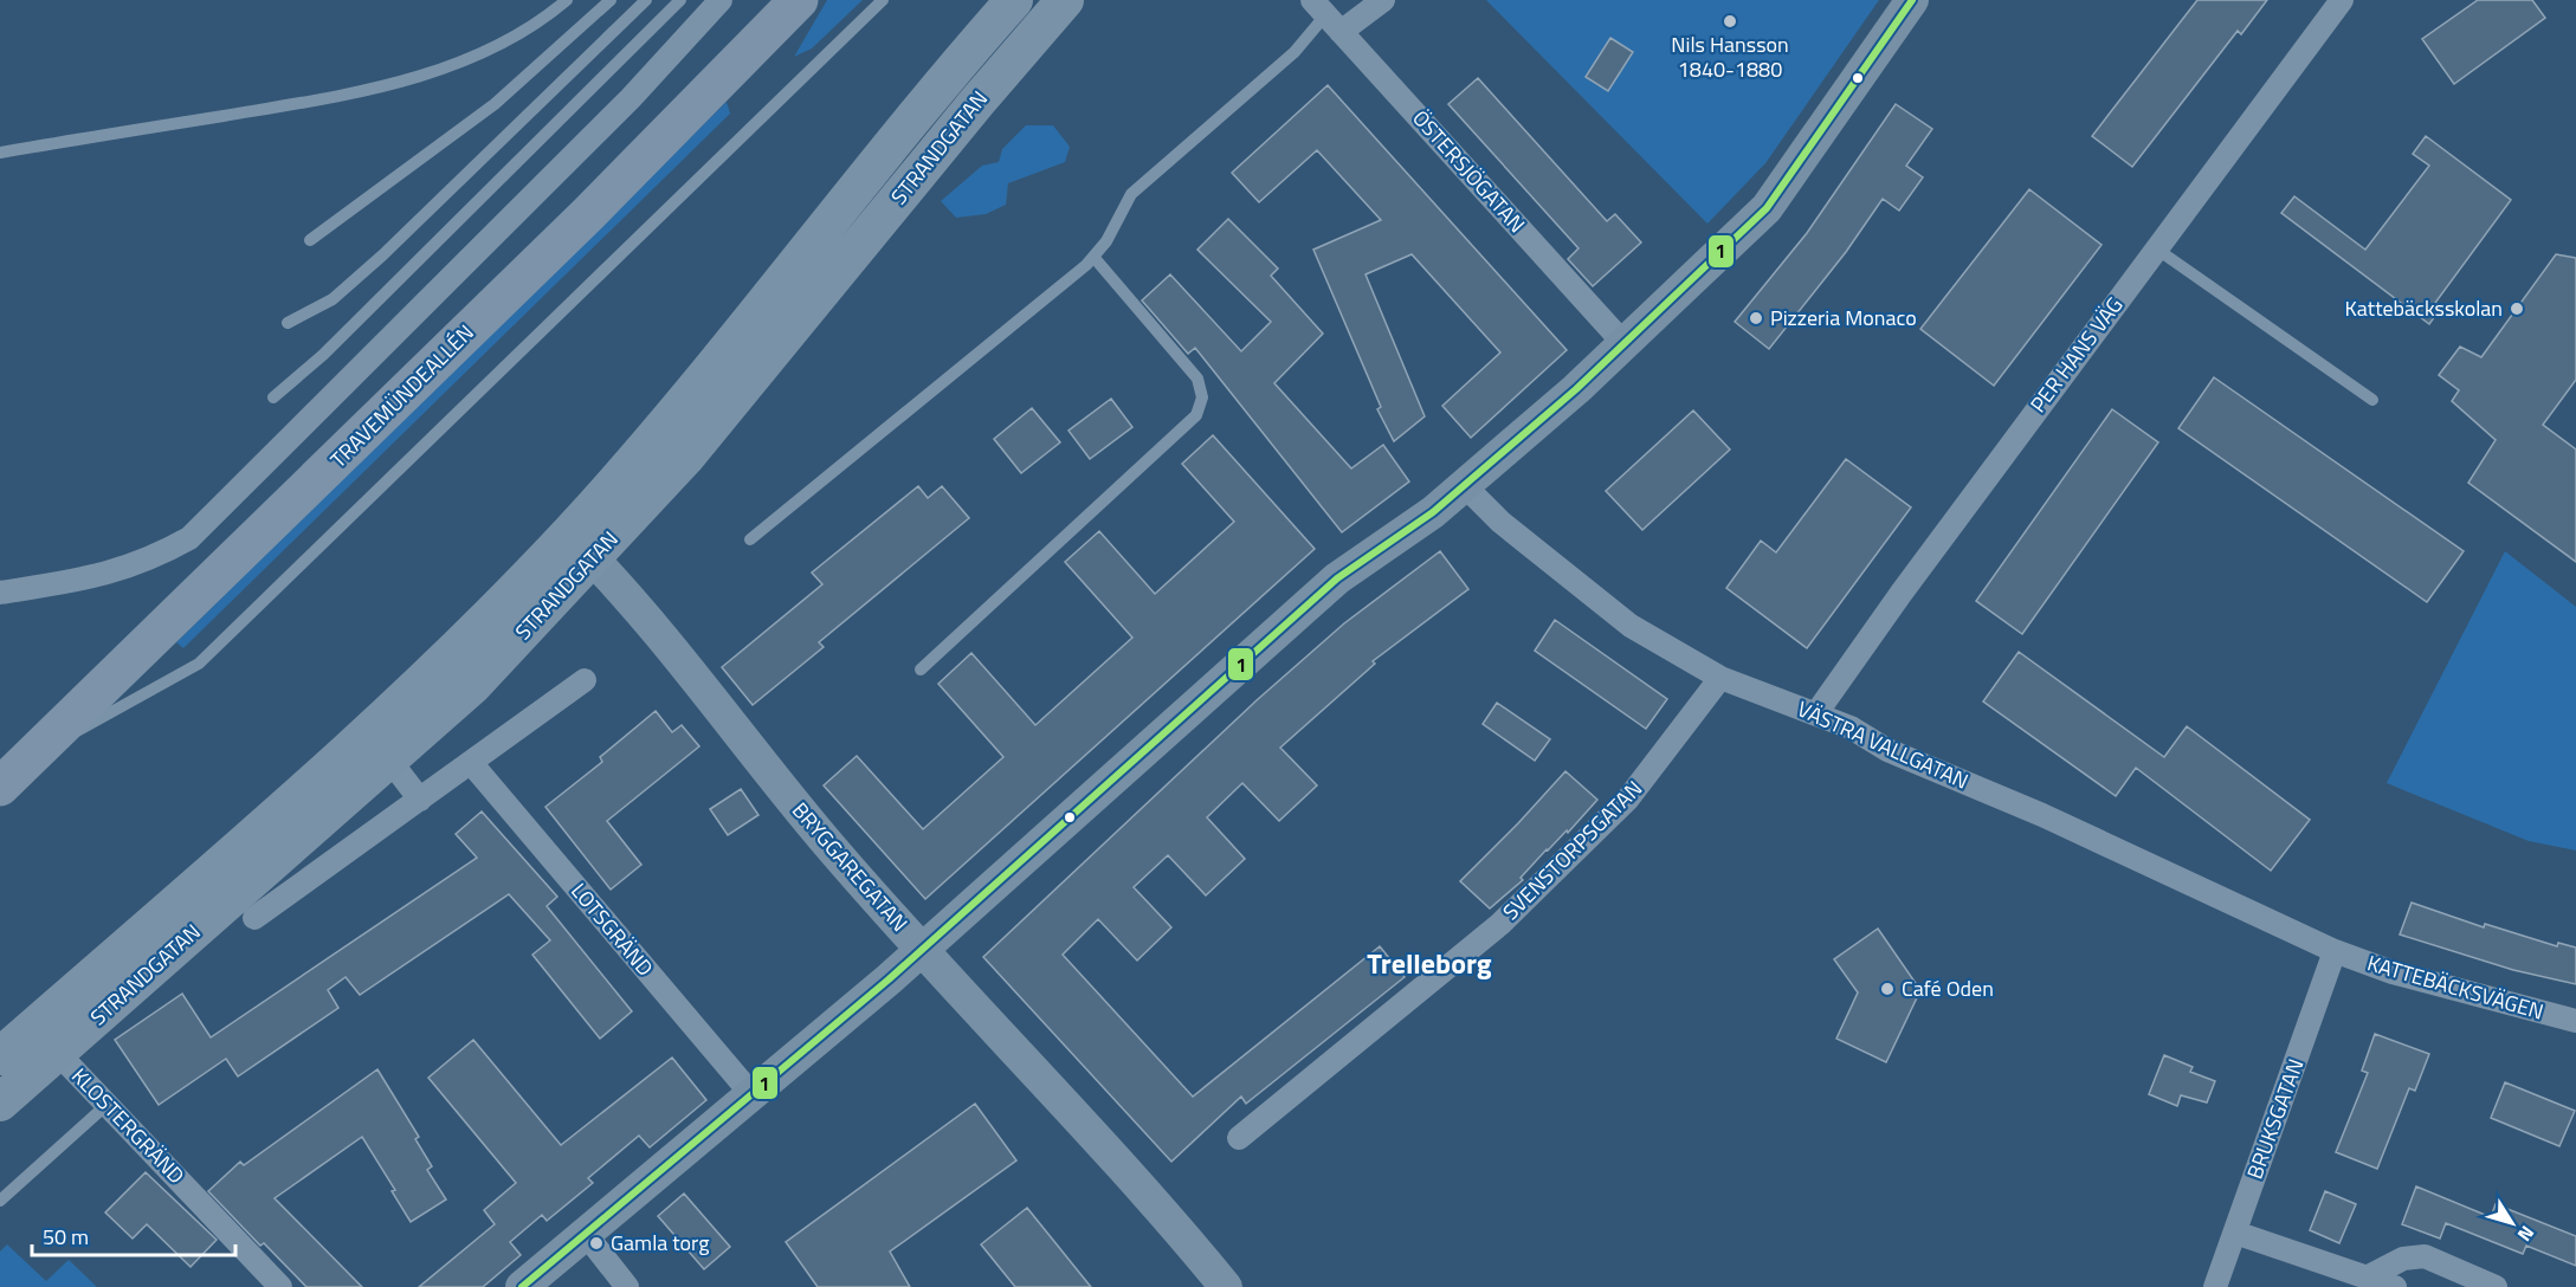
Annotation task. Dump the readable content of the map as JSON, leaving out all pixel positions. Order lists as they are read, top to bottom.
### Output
{
  "streets": {
    "highway": ["TRAVEMÜNDEALLÉN"],
    "main road": ["STRANDGATAN"],
    "street": [
      "ÖSTERSJÖGATAN",
      "PER HANS VÄG",
      "VÄSTRA VALLGATAN",
      "SVENSTORPSGATAN",
      "BRYGGAREGATAN",
      "LOTSGRÄND",
      "KATTEBÄCKSVÄGEN",
      "BRUKSGATAN",
      "KLOSTERGRÄND"
    ]
  },
  "crossings": [
    ["STRANDGATAN", "BRYGGAREGATAN"],
    ["STRANDGATAN", "KLOSTERGRÄND"],
    ["PER HANS VÄG", "VÄSTRA VALLGATAN"],
    ["VÄSTRA VALLGATAN", "SVENSTORPSGATAN"],
    ["VÄSTRA VALLGATAN", "KATTEBÄCKSVÄGEN"],
    ["VÄSTRA VALLGATAN", "BRUKSGATAN"],
    ["KATTEBÄCKSVÄGEN", "BRUKSGATAN"]
  ],
  "districts": ["Trelleborg"],
  "places": [
    "Nils Hansson 1840-1880",
    "Kattebäcksskolan",
    "Pizzeria Monaco",
    "Café Oden",
    "Gamla torg"
  ],
  "lines": ["transit line 1"],
  "scale_bar": "50 m",
  "north": "bottom right"
}
